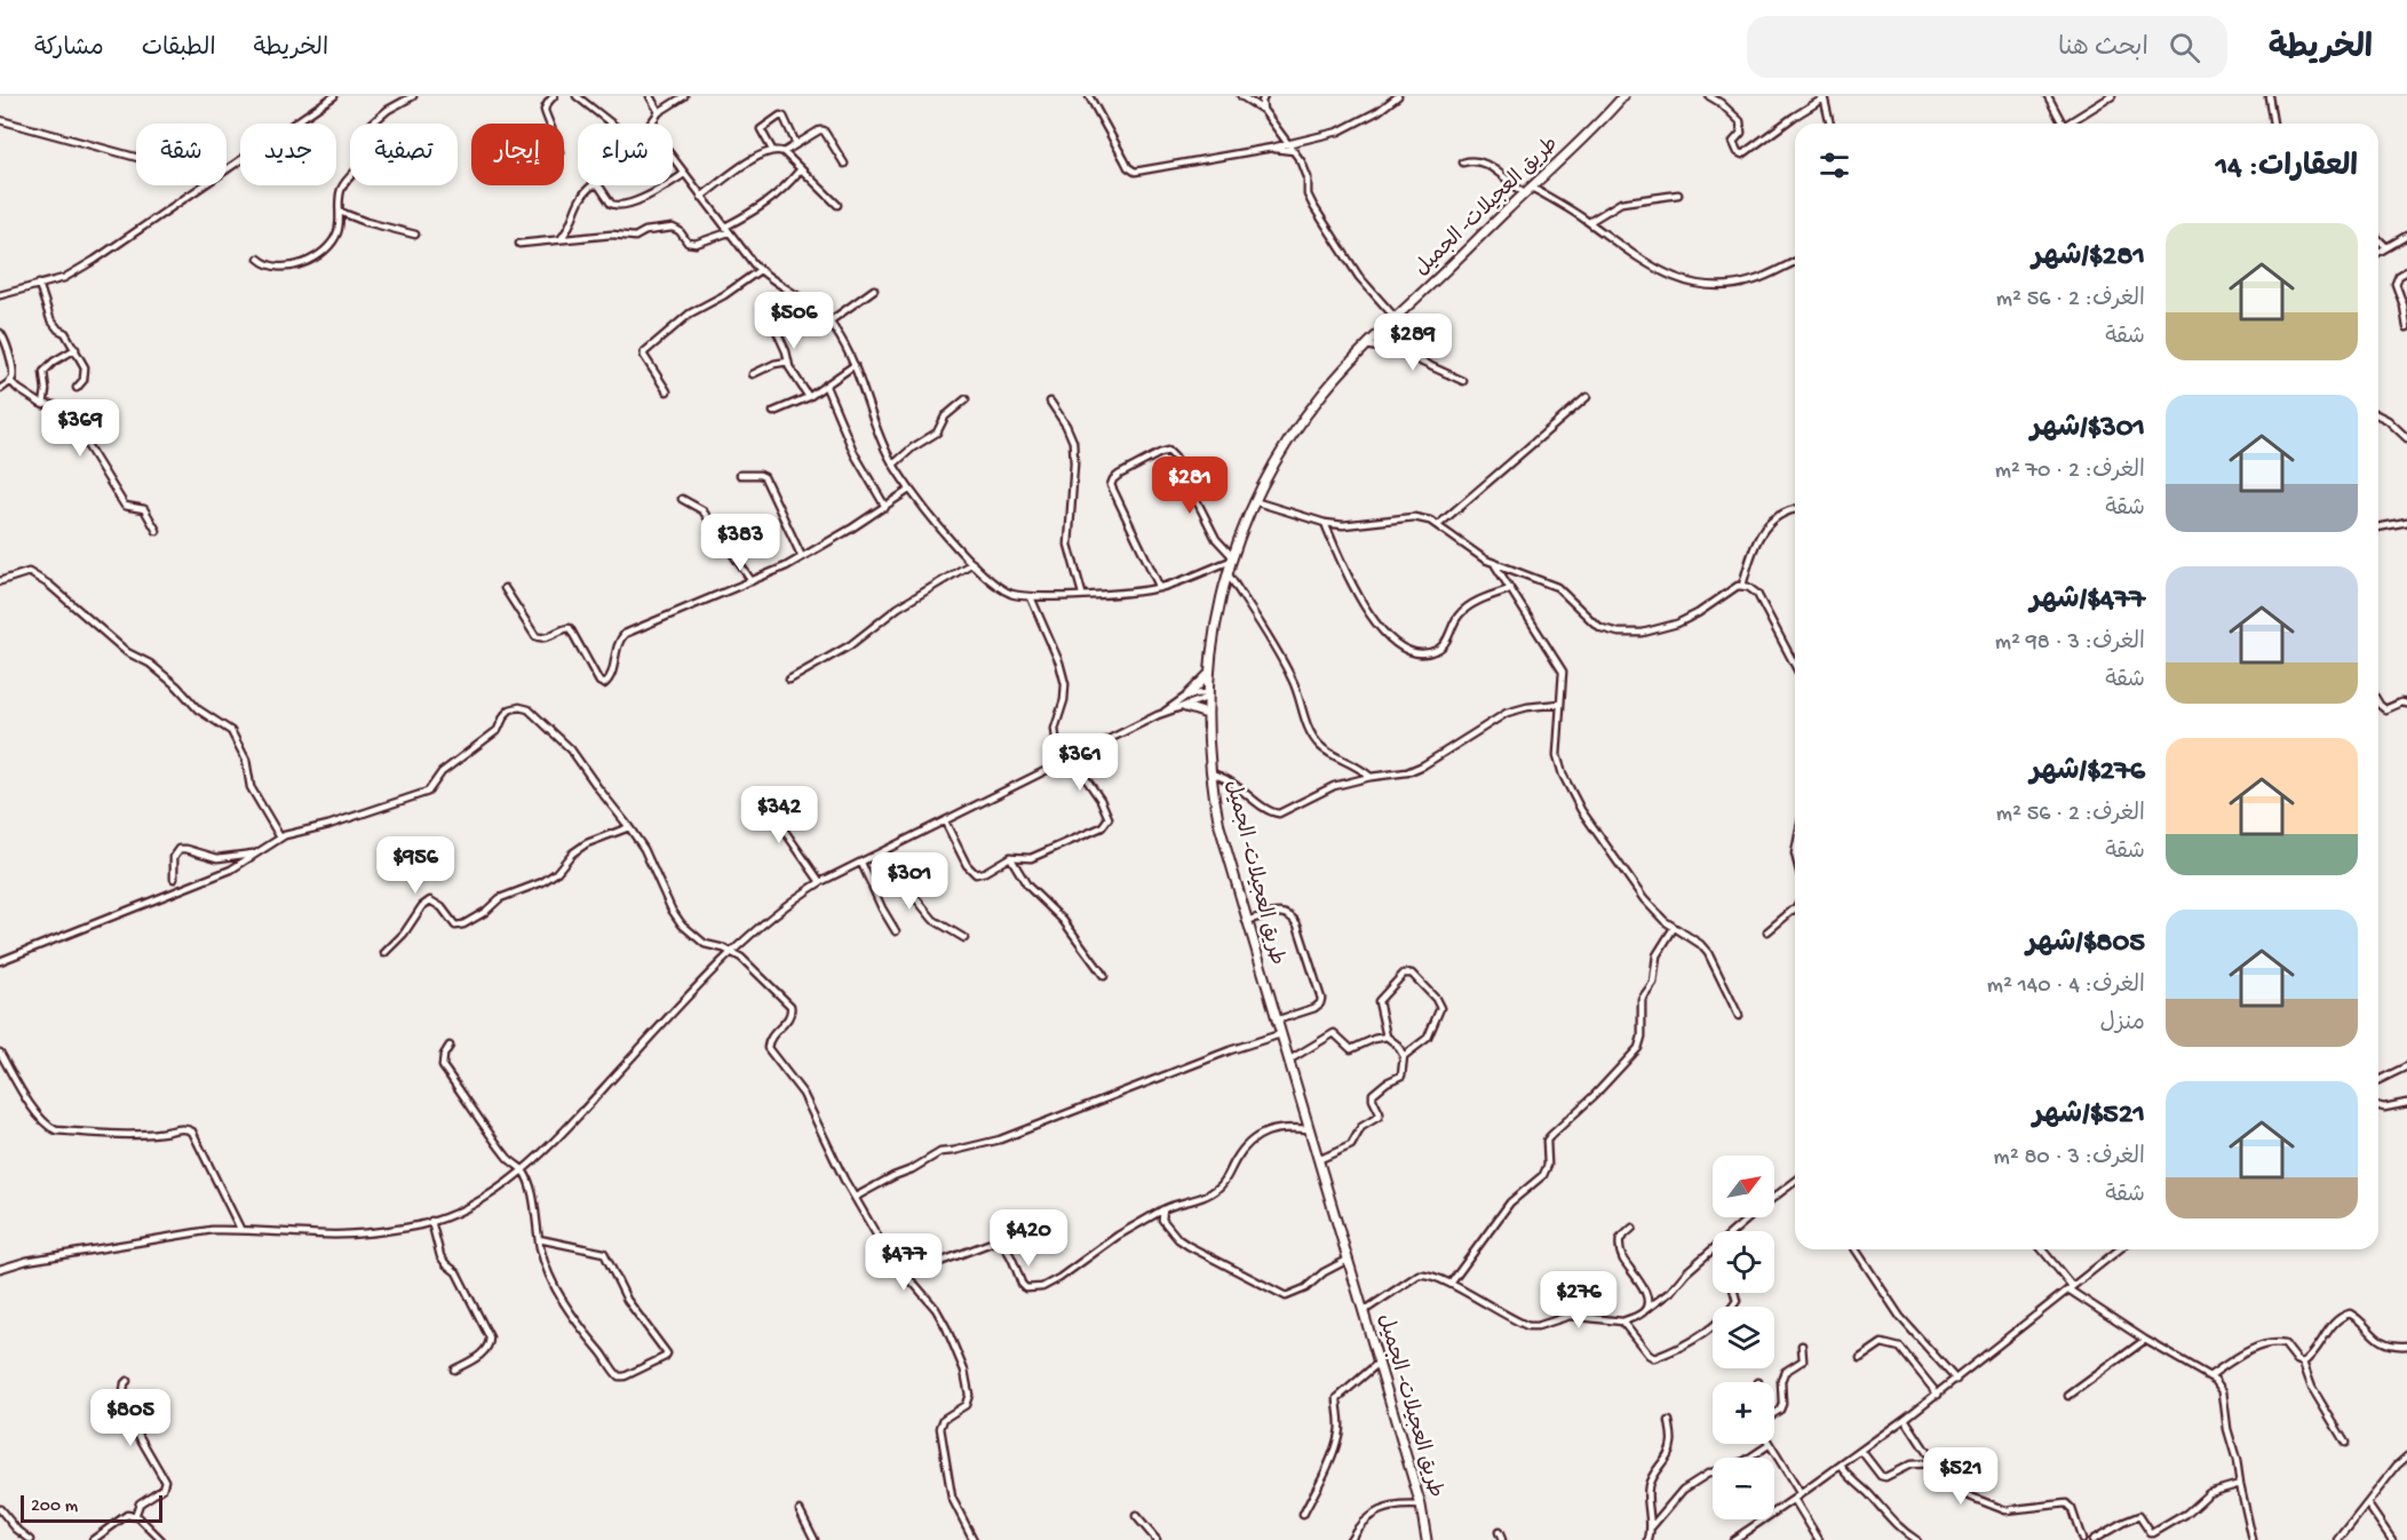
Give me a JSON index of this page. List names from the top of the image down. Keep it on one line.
{"streets":{"main road":["طريق العجيلات- الجميل"]},"scale_bar":"200 m","north":"top right","page":{"header":"الخريطة","search":"ابحث هنا","nav":["الخريطة","الطبقات","مشاركة"],"chip":["شراء","إيجار","تصفية","جديد","شقة"],"heading":"العقارات: 14","list":[{"name":"$281/شهر","note":"الغرف: 2 · 56 m² · شقة"},{"name":"$301/شهر","note":"الغرف: 2 · 70 m² · شقة"},{"name":"$477/شهر","note":"الغرف: 3 · 98 m² · شقة"},{"name":"$276/شهر","note":"الغرف: 2 · 56 m² · شقة"},{"name":"$805/شهر","note":"الغرف: 4 · 140 m² · منزل"},{"name":"$521/شهر","note":"الغرف: 3 · 80 m² · شقة"}],"price":["$506","$289","$369","$281","$383","$361","$342","$956","$301","$420","$477","$276","$805","$521"],"map_buttons":["+","−"],"scale":"200 m"}}
